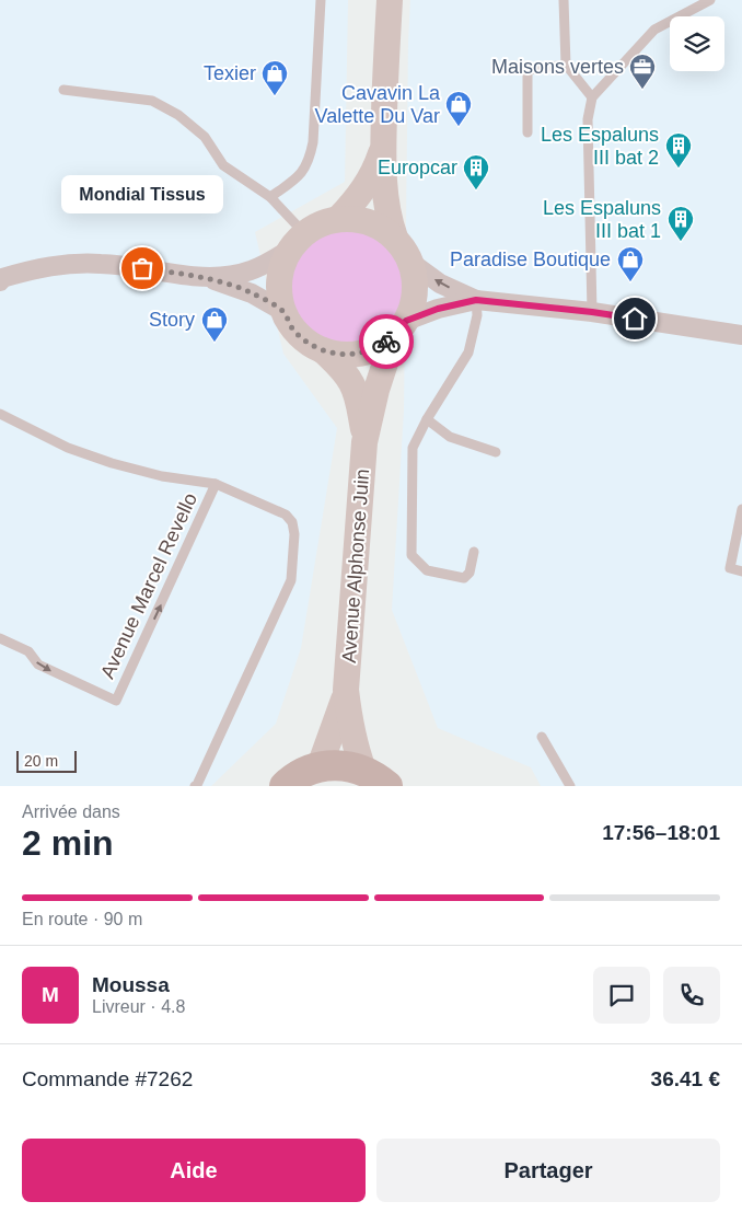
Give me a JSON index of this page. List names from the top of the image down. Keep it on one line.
{"streets":{"main road":["Avenue Alphonse Juin"],"lane":["Avenue Marcel Revello"]},"places":{"office":["Maisons vertes"],"shop":["Texier","Cavavin La Valette Du Var","Paradise Boutique","Story"],"building":["Les Espaluns III bat 2","Europcar","Les Espaluns III bat 1"],"other":["Mondial Tissus"]},"scale_bar":"20 m","page":{"bubble":"Mondial Tissus","scale":"20 m","heading":["2 min","Arrivée dans","17:56–18:01"],"panel":["Moussa","Livreur · 4.8","Commande #7262","36.41 €"],"bar":"En route · 90 m","round":"M","buttons":["Aide","Partager"]}}
